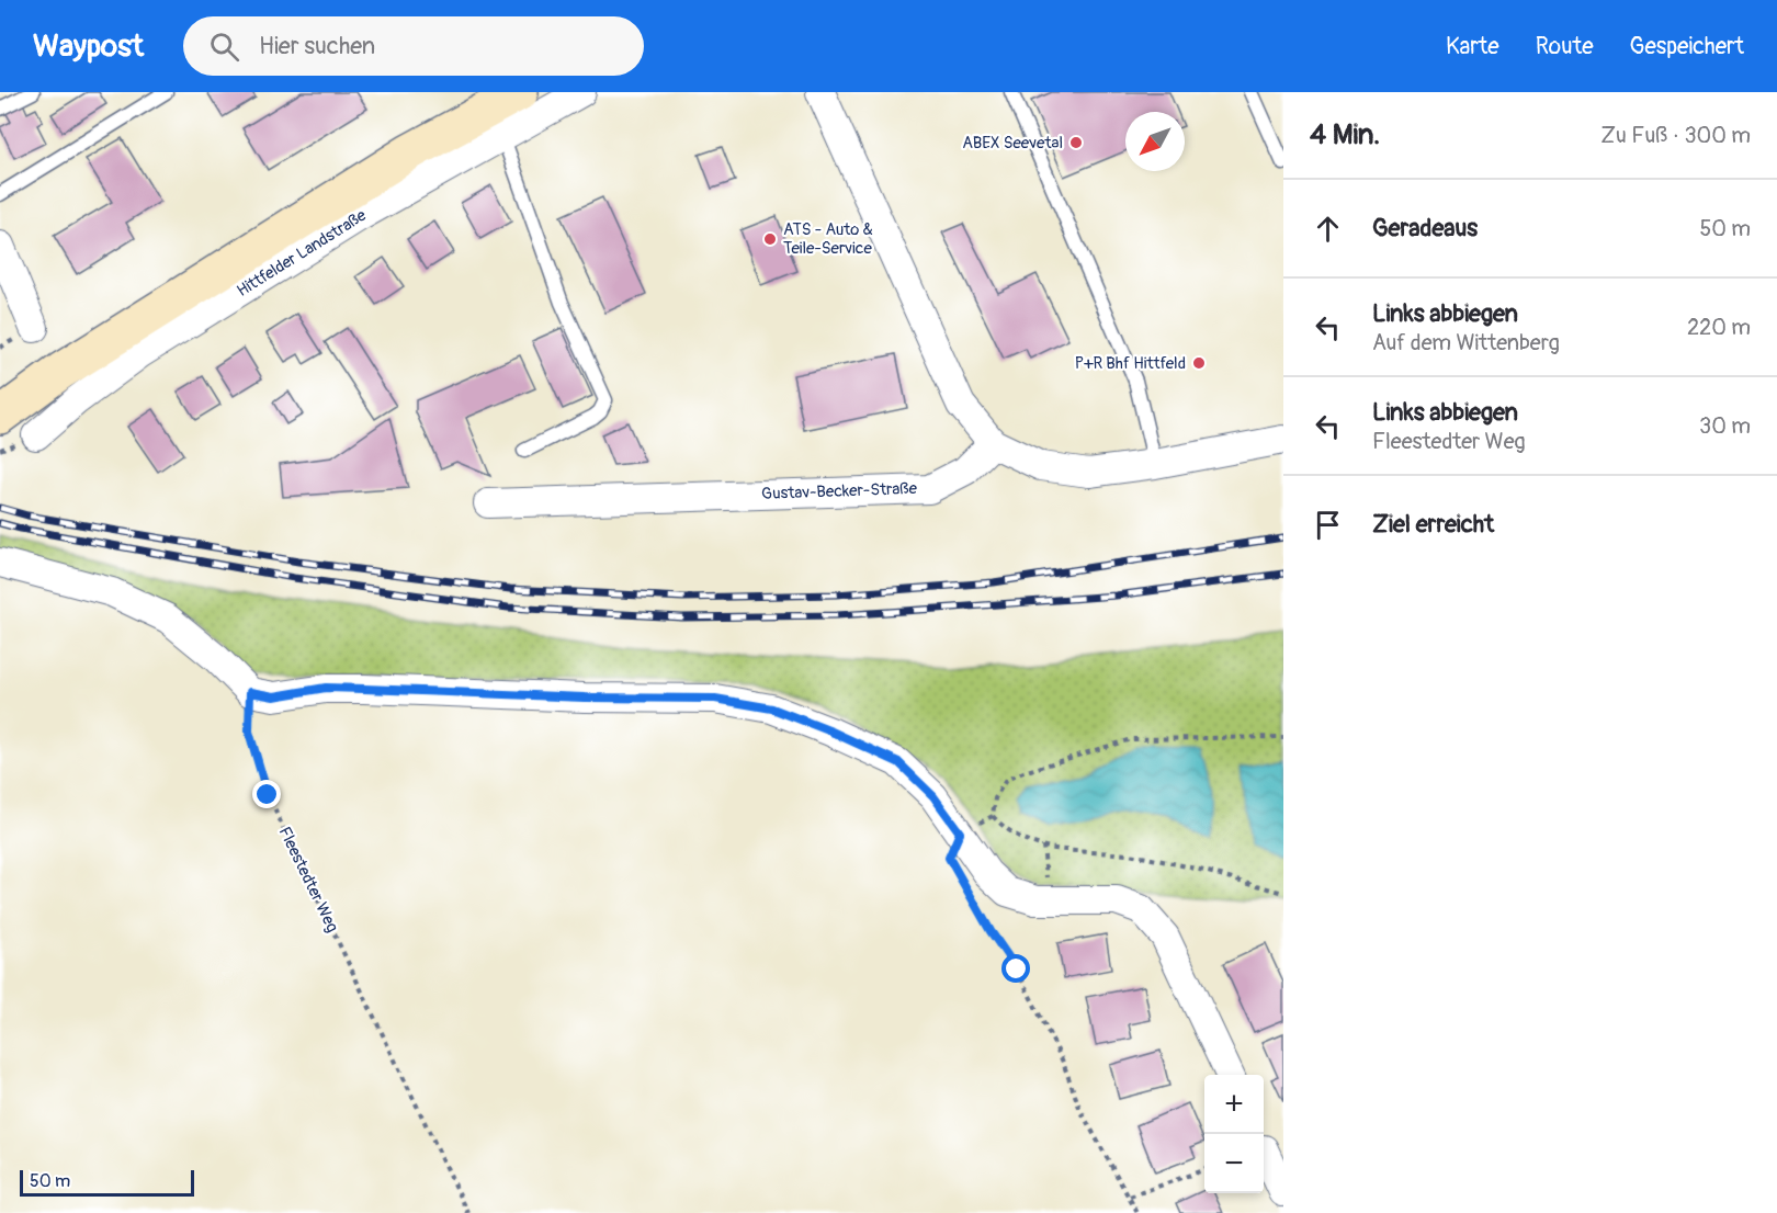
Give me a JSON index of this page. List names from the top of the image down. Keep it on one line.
{"streets":{"main road":["Hittfelder Landstraße"],"street":["Gustav-Becker-Straße"],"path":["Fleestedter Weg"]},"places":["ABEX Seevetal","ATS - Auto & Teile-Service","P+R Bhf Hittfeld"],"scale_bar":"50 m","north":"bottom left","page":{"header":"Waypost","search":"Hier suchen","nav":["Karte","Route","Gespeichert"],"heading":["4 Min.","Zu Fuß · 300 m"],"list":[["Geradeaus","50 m"],["Links abbiegen","Auf dem Wittenberg","220 m"],["Links abbiegen","Fleestedter Weg","30 m"],"Ziel erreicht"],"map_buttons":["+","−"],"scale":"50 m"}}
